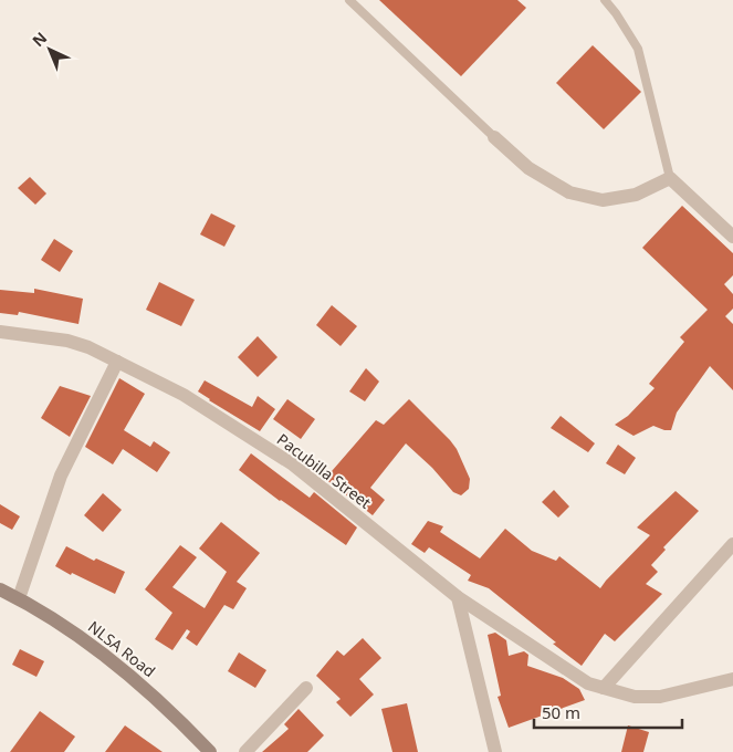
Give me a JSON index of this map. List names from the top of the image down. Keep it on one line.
{"streets":{"main road":["NLSA Road"],"street":["Pacubilla Street"]},"scale_bar":"50 m","north":"top left"}
